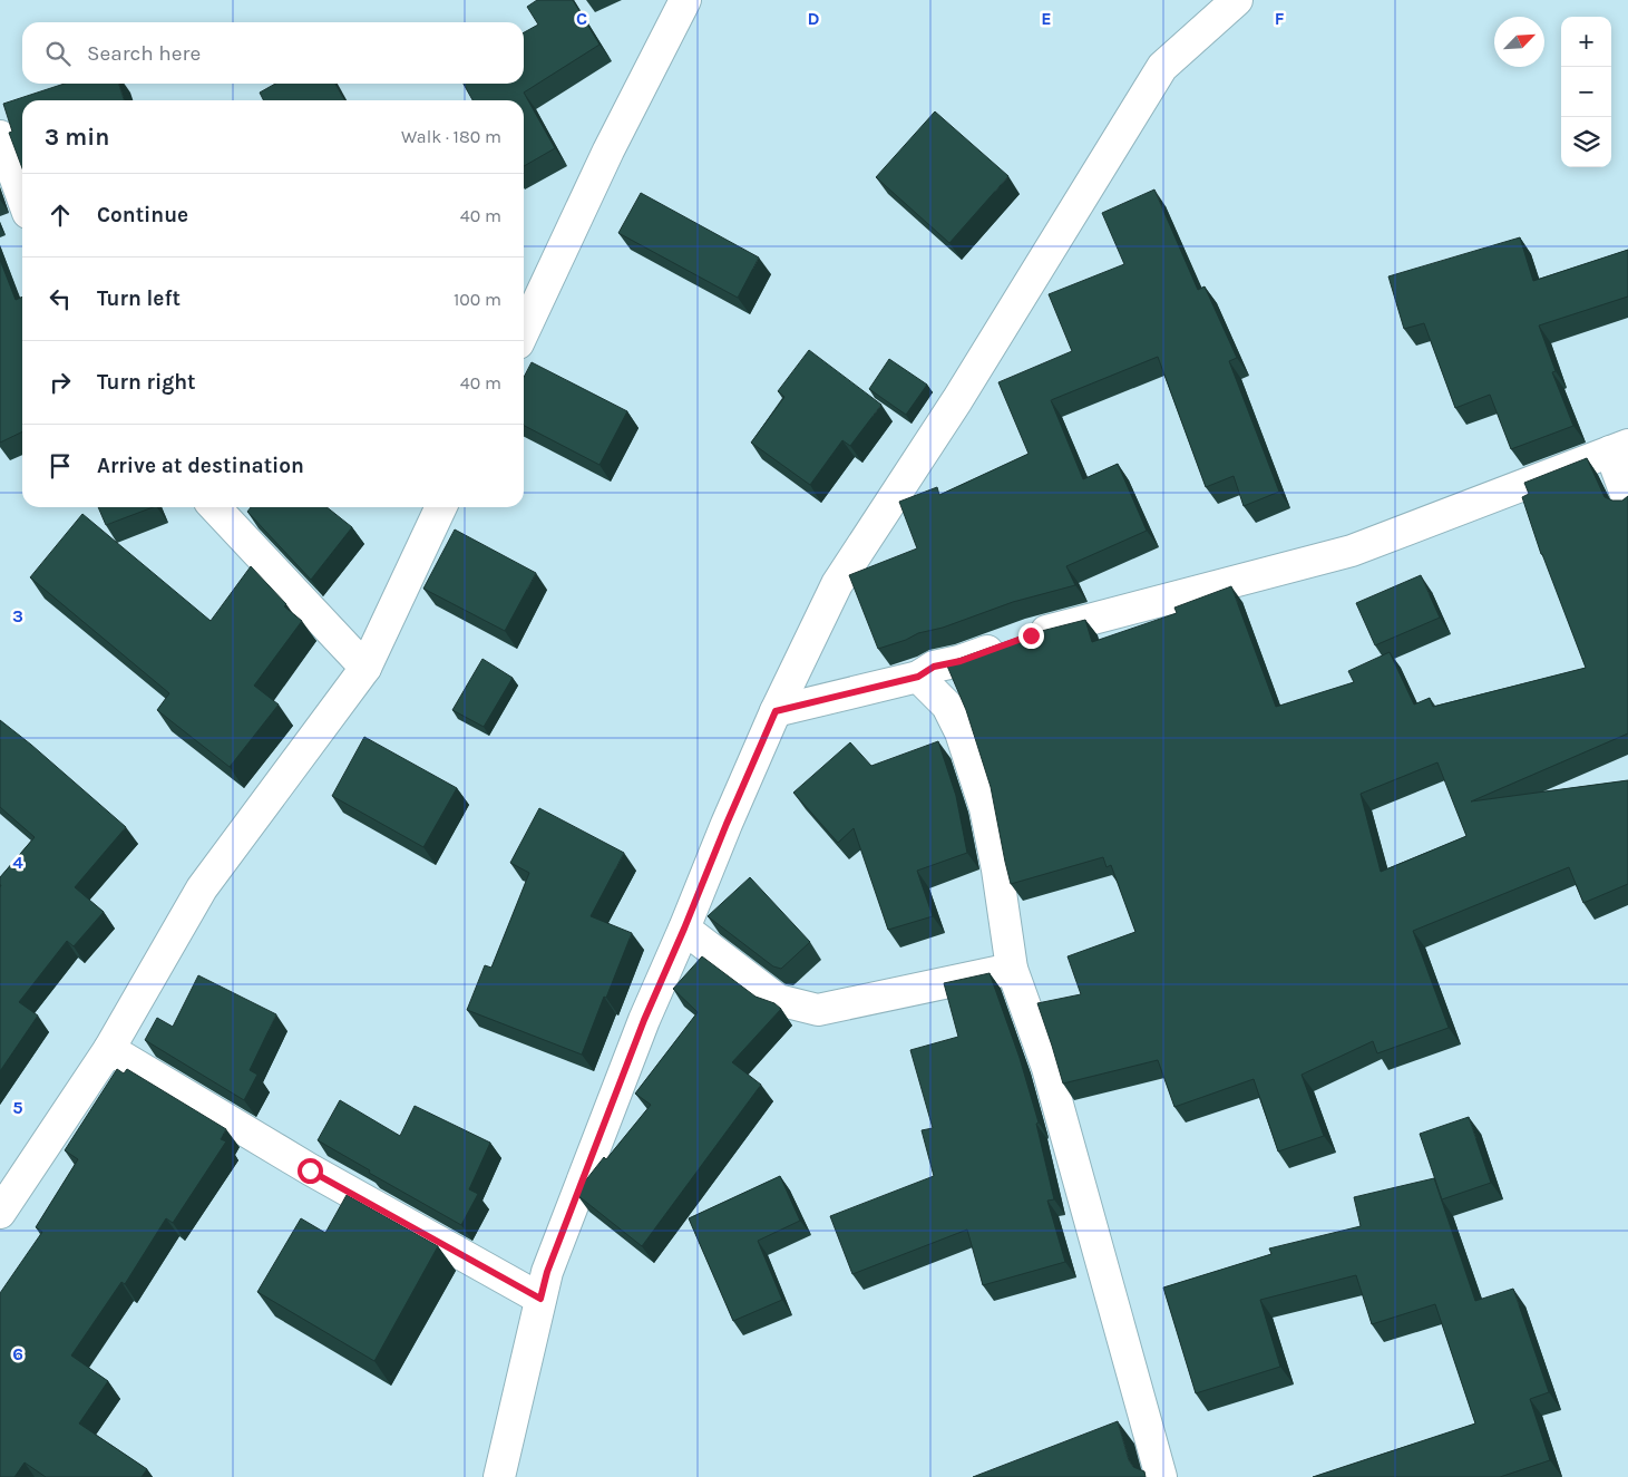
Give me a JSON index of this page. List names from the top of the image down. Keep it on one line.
{"north":"top right","page":{"map_buttons":["+","−"],"search":"Search here","heading":["3 min","Walk · 180 m"],"list":[["Continue","40 m"],["Turn left","100 m"],["Turn right","40 m"],"Arrive at destination"]},"grid":{"columns":["C","D","E","F"],"rows":["3","4","5","6"]}}
